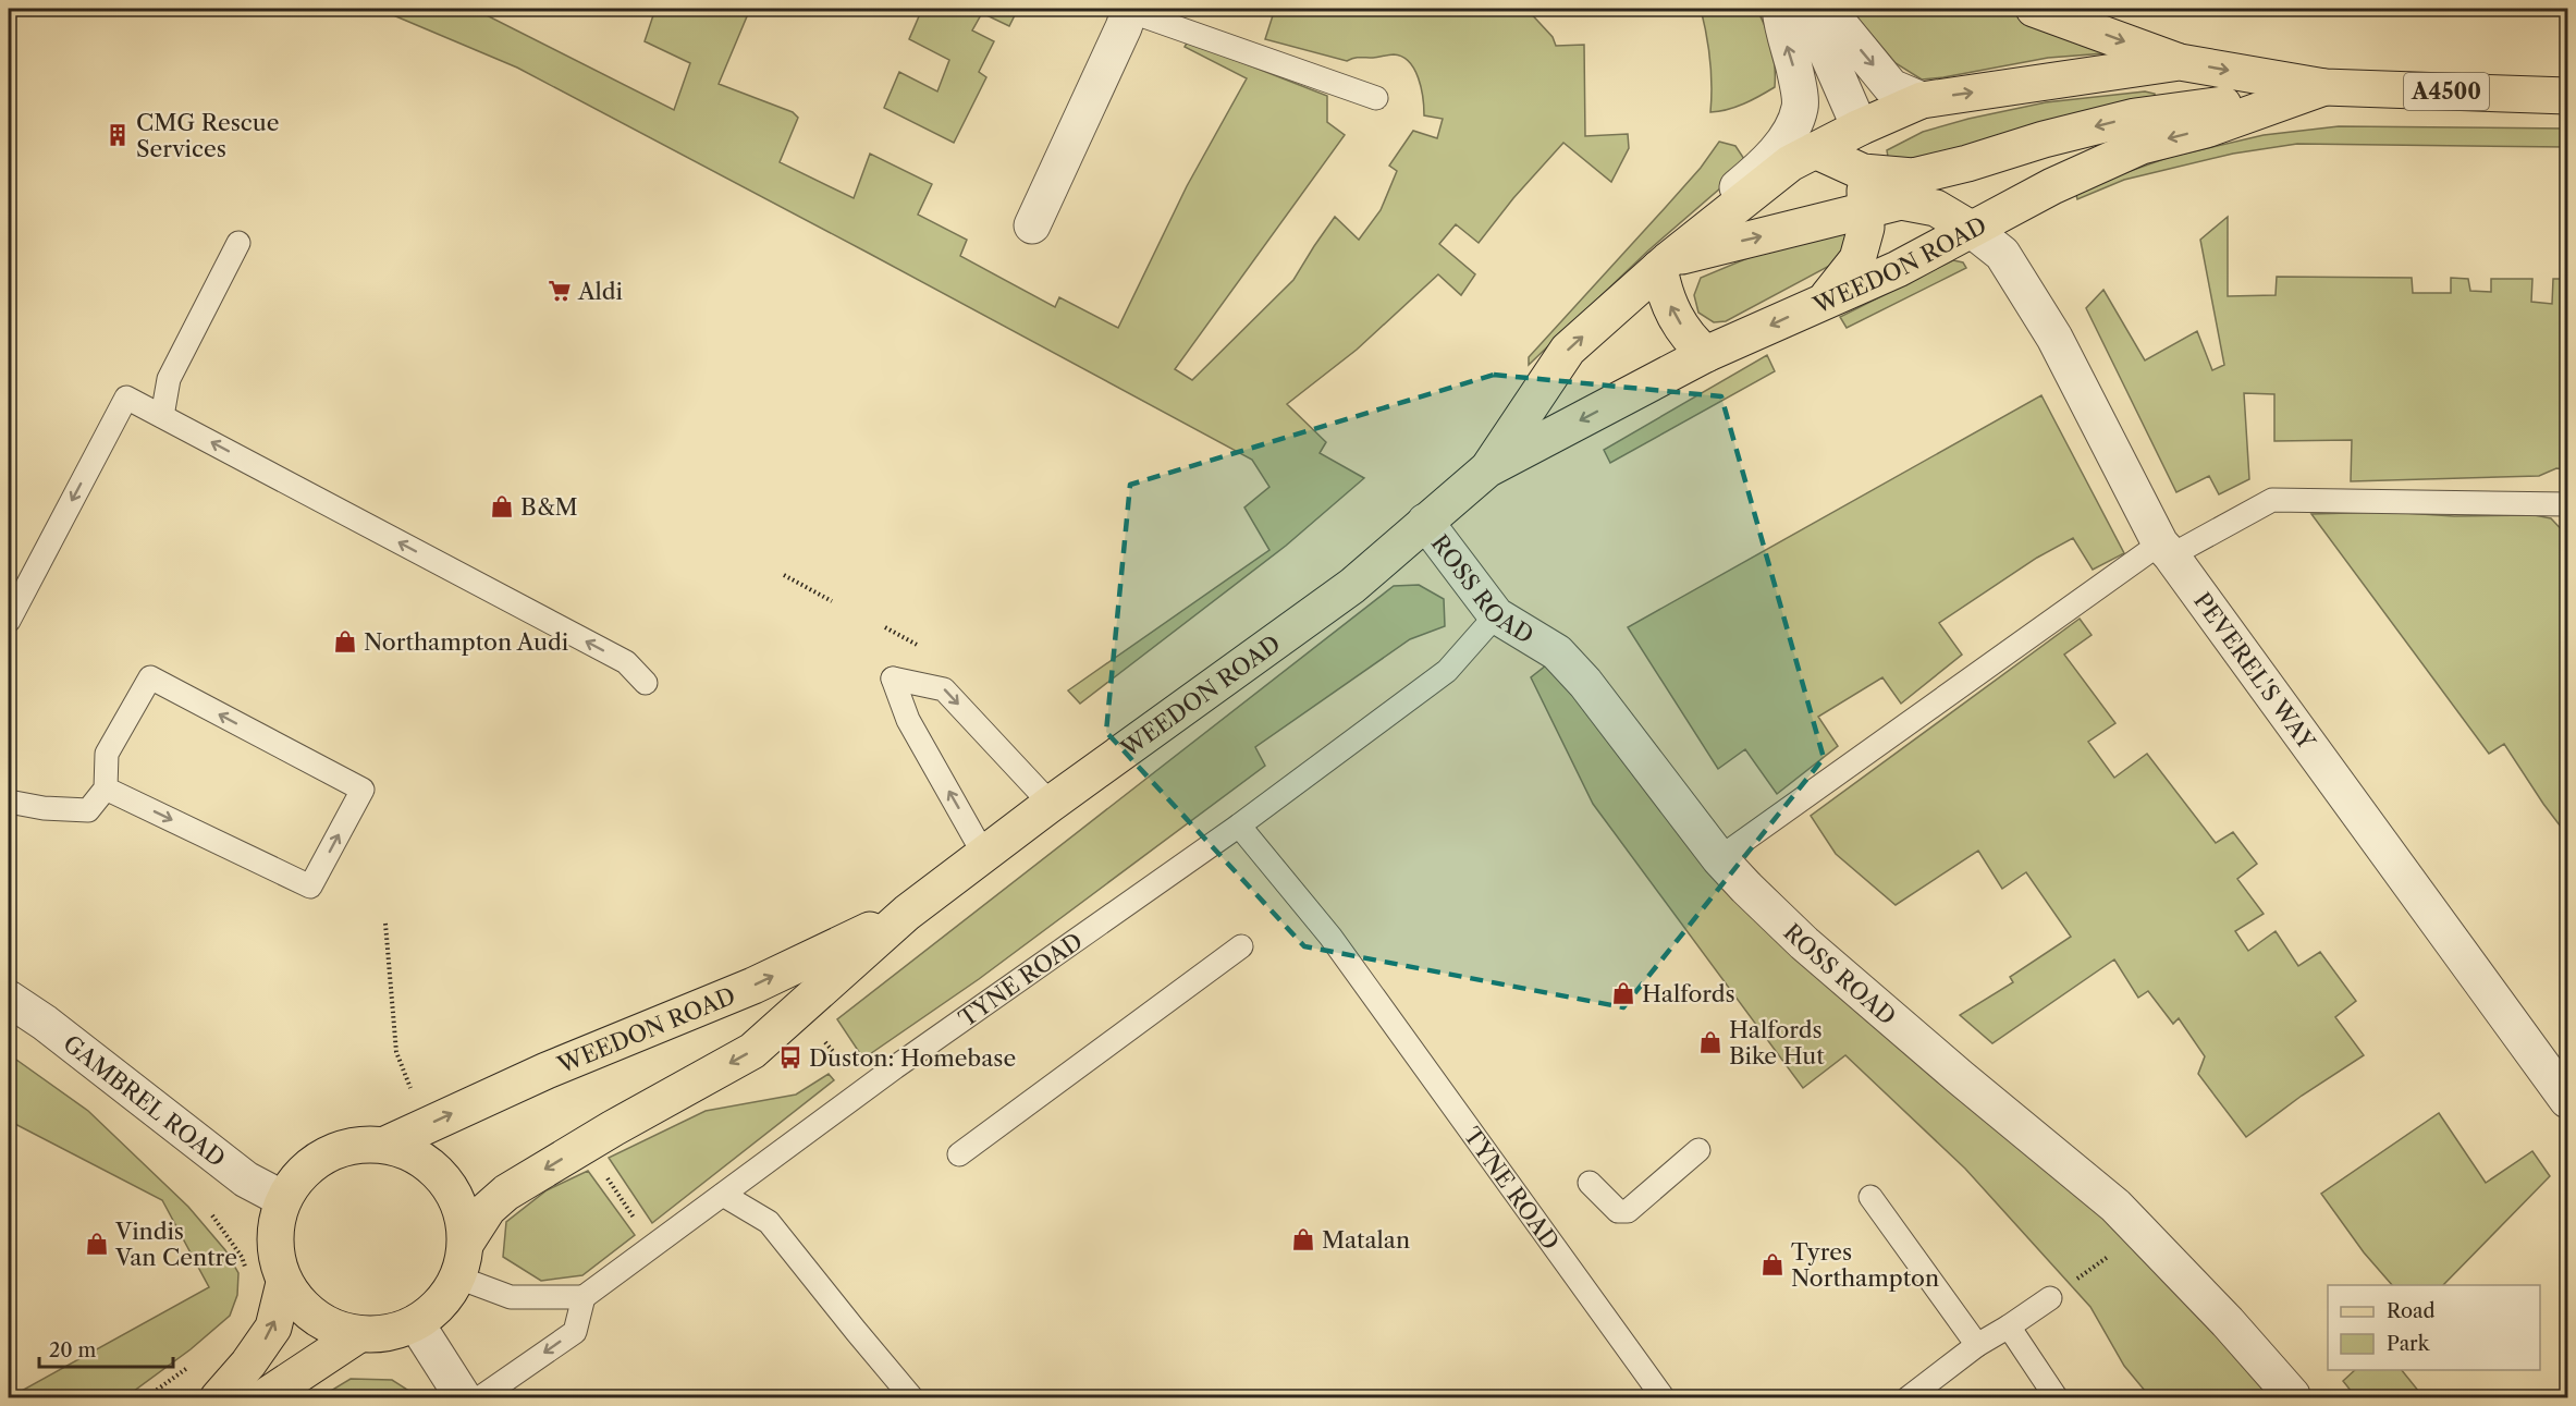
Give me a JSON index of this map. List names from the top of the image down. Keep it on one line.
{"streets":{"main road":["A4500","WEEDON ROAD"],"street":["ROSS ROAD","PEVEREL'S WAY","GAMBREL ROAD"],"lane":["TYNE ROAD"]},"crossings":[["WEEDON ROAD","ROSS ROAD"],["WEEDON ROAD","PEVEREL'S WAY"],["WEEDON ROAD","GAMBREL ROAD"],["ROSS ROAD","TYNE ROAD"]],"places":{"building":["CMG Rescue Services"],"supermarket":["Aldi"],"shop":["B&M","Northampton Audi","Halfords","Halfords Bike Hut","Matalan","Vindis Van Centre","Tyres Northampton"],"bus stop":["Duston: Homebase"]},"legend":["Road","Park"],"scale_bar":"20 m"}
